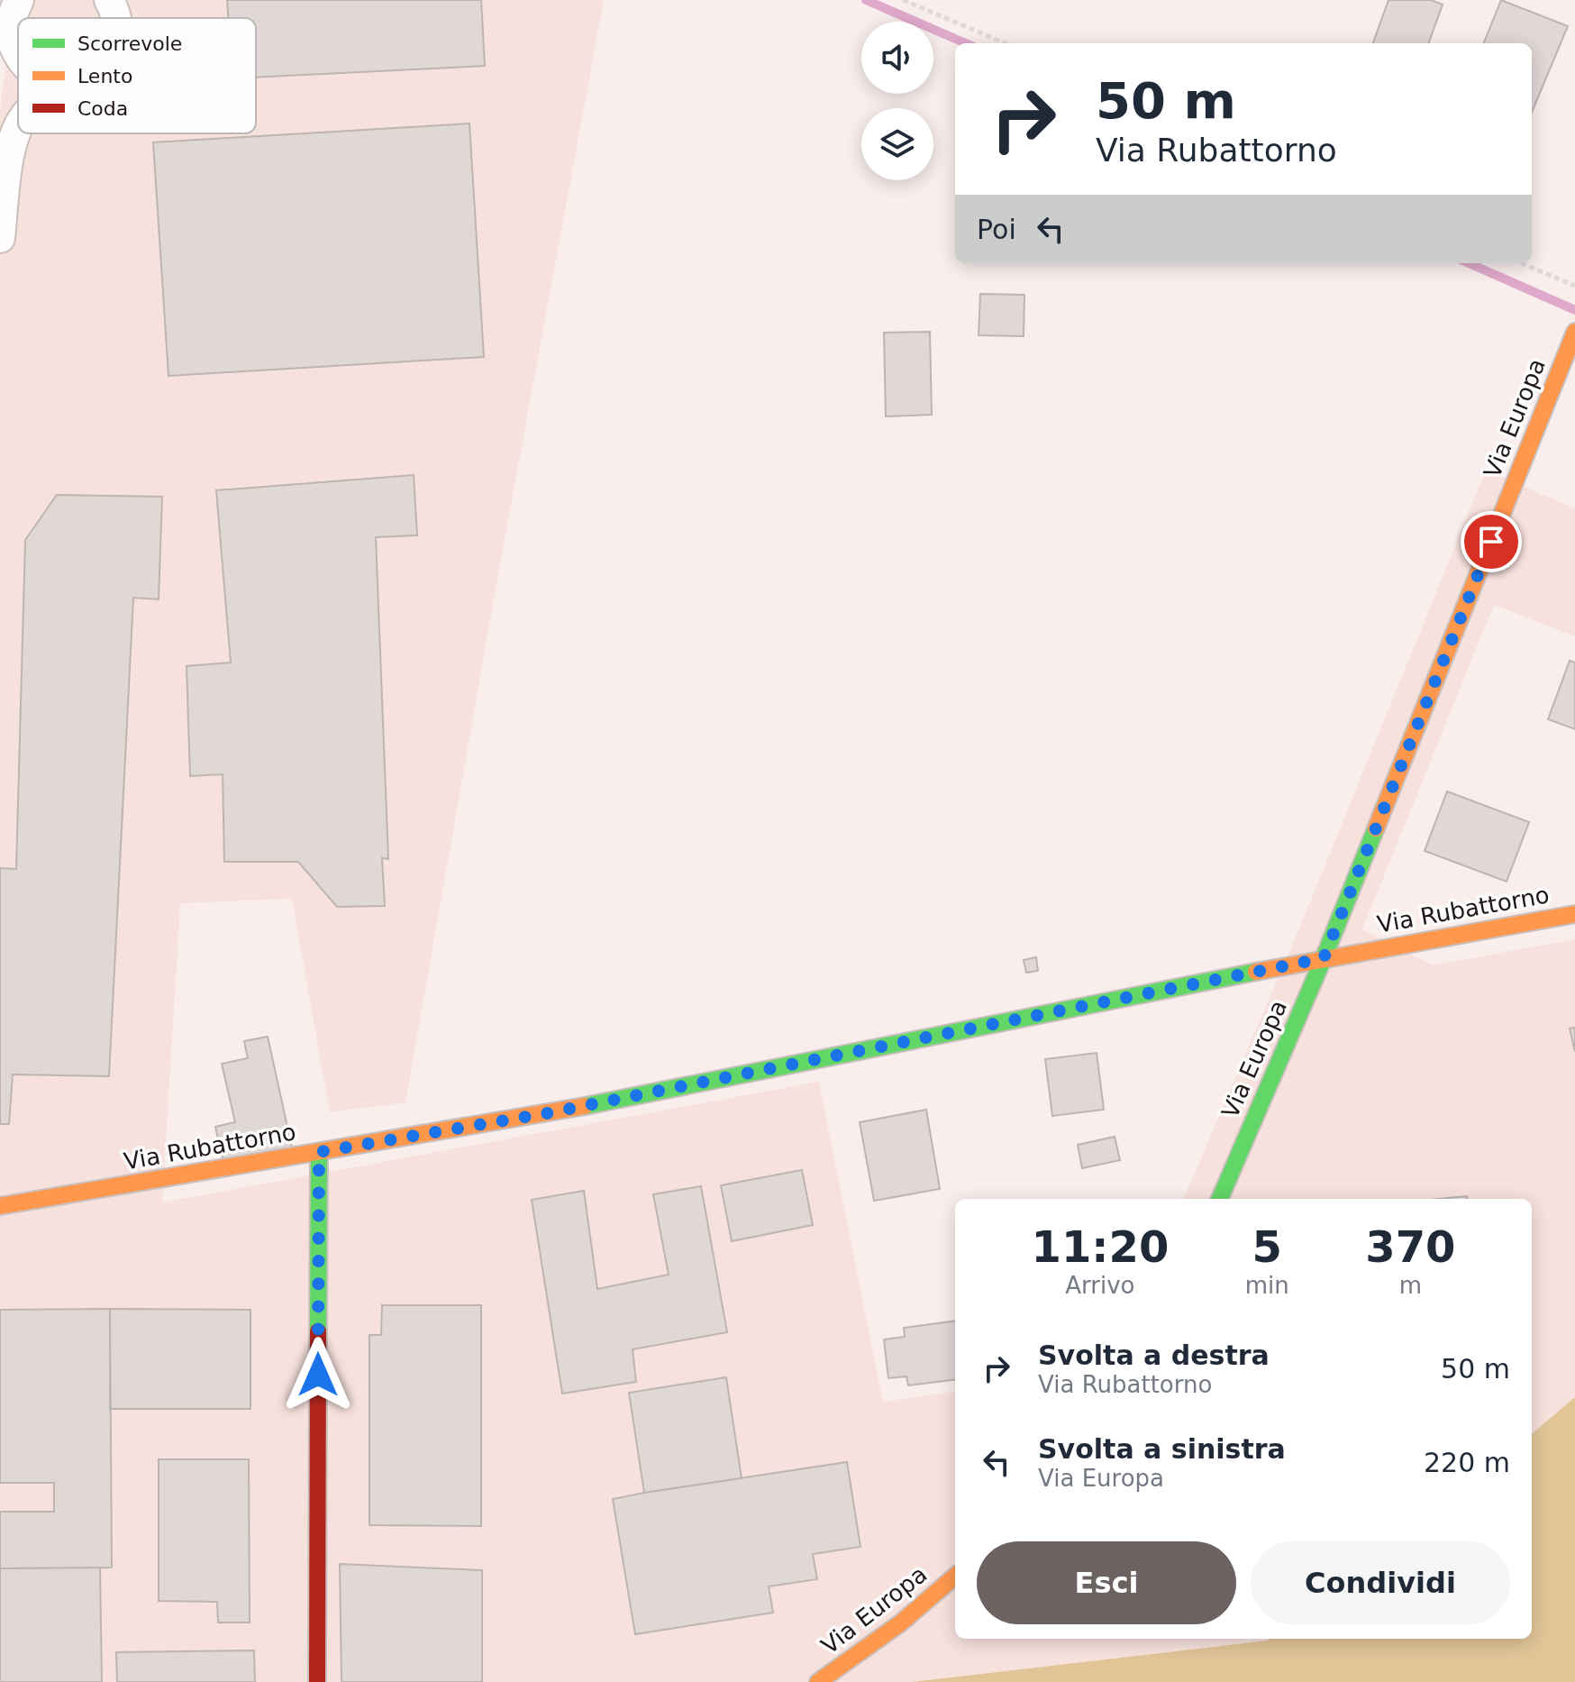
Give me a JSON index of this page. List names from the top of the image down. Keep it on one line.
{"streets":{"street":["Via Europa","Via Rubattorno"]},"crossings":[["Via Europa","Via Rubattorno"]],"legend":["Scorrevole","Lento","Coda"],"page":{"turn":["50 m","Via Rubattorno"],"then":"Poi","eta":["11:20","Arrivo","5","min","370","m"],"list":[{"name":"Svolta a destra","note":"Via Rubattorno","value":"50 m"},{"name":"Svolta a sinistra","note":"Via Europa","value":"220 m"}],"buttons":["Esci","Condividi"]}}
